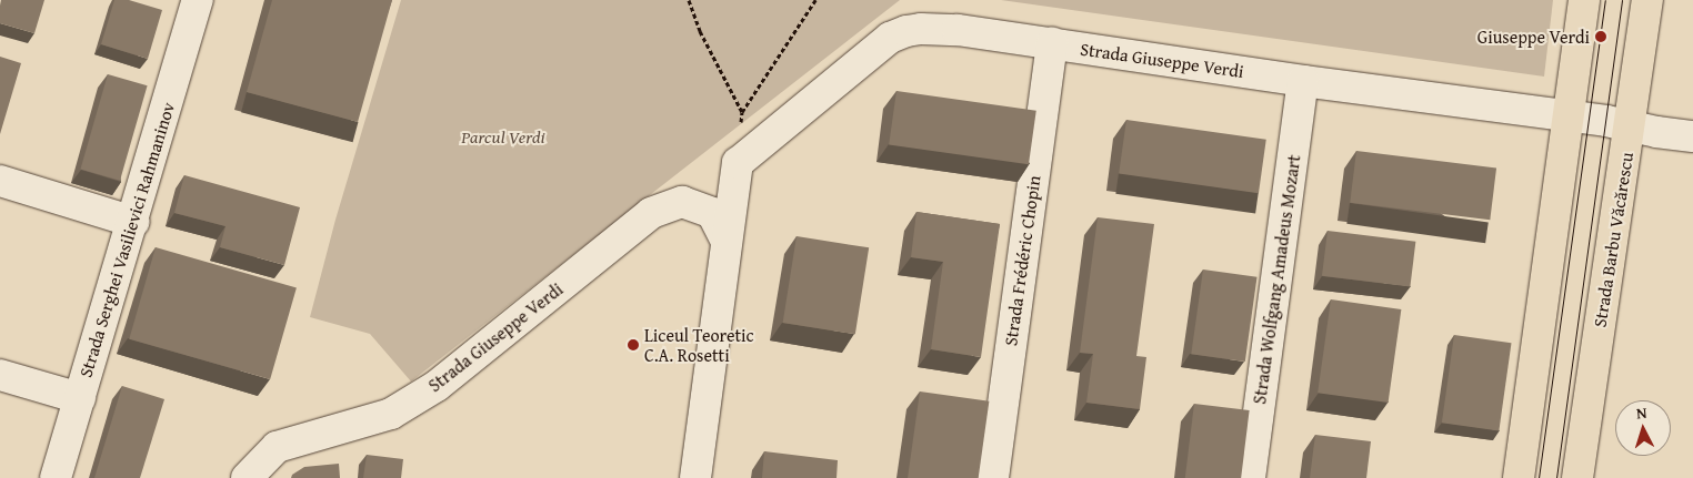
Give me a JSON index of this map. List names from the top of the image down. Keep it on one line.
{"streets":{"main road":["Strada Barbu Văcărescu"],"street":["Strada Giuseppe Verdi","Strada Serghei Vasilievici Rahmaninov","Strada Frédéric Chopin","Strada Wolfgang Amadeus Mozart"]},"crossings":[["Strada Giuseppe Verdi","Strada Barbu Văcărescu"],["Strada Giuseppe Verdi","Strada Frédéric Chopin"],["Strada Giuseppe Verdi","Strada Wolfgang Amadeus Mozart"]],"parks":["Parcul Verdi"],"places":["Giuseppe Verdi","Liceul Teoretic C.A. Rosetti"],"north":"top"}
